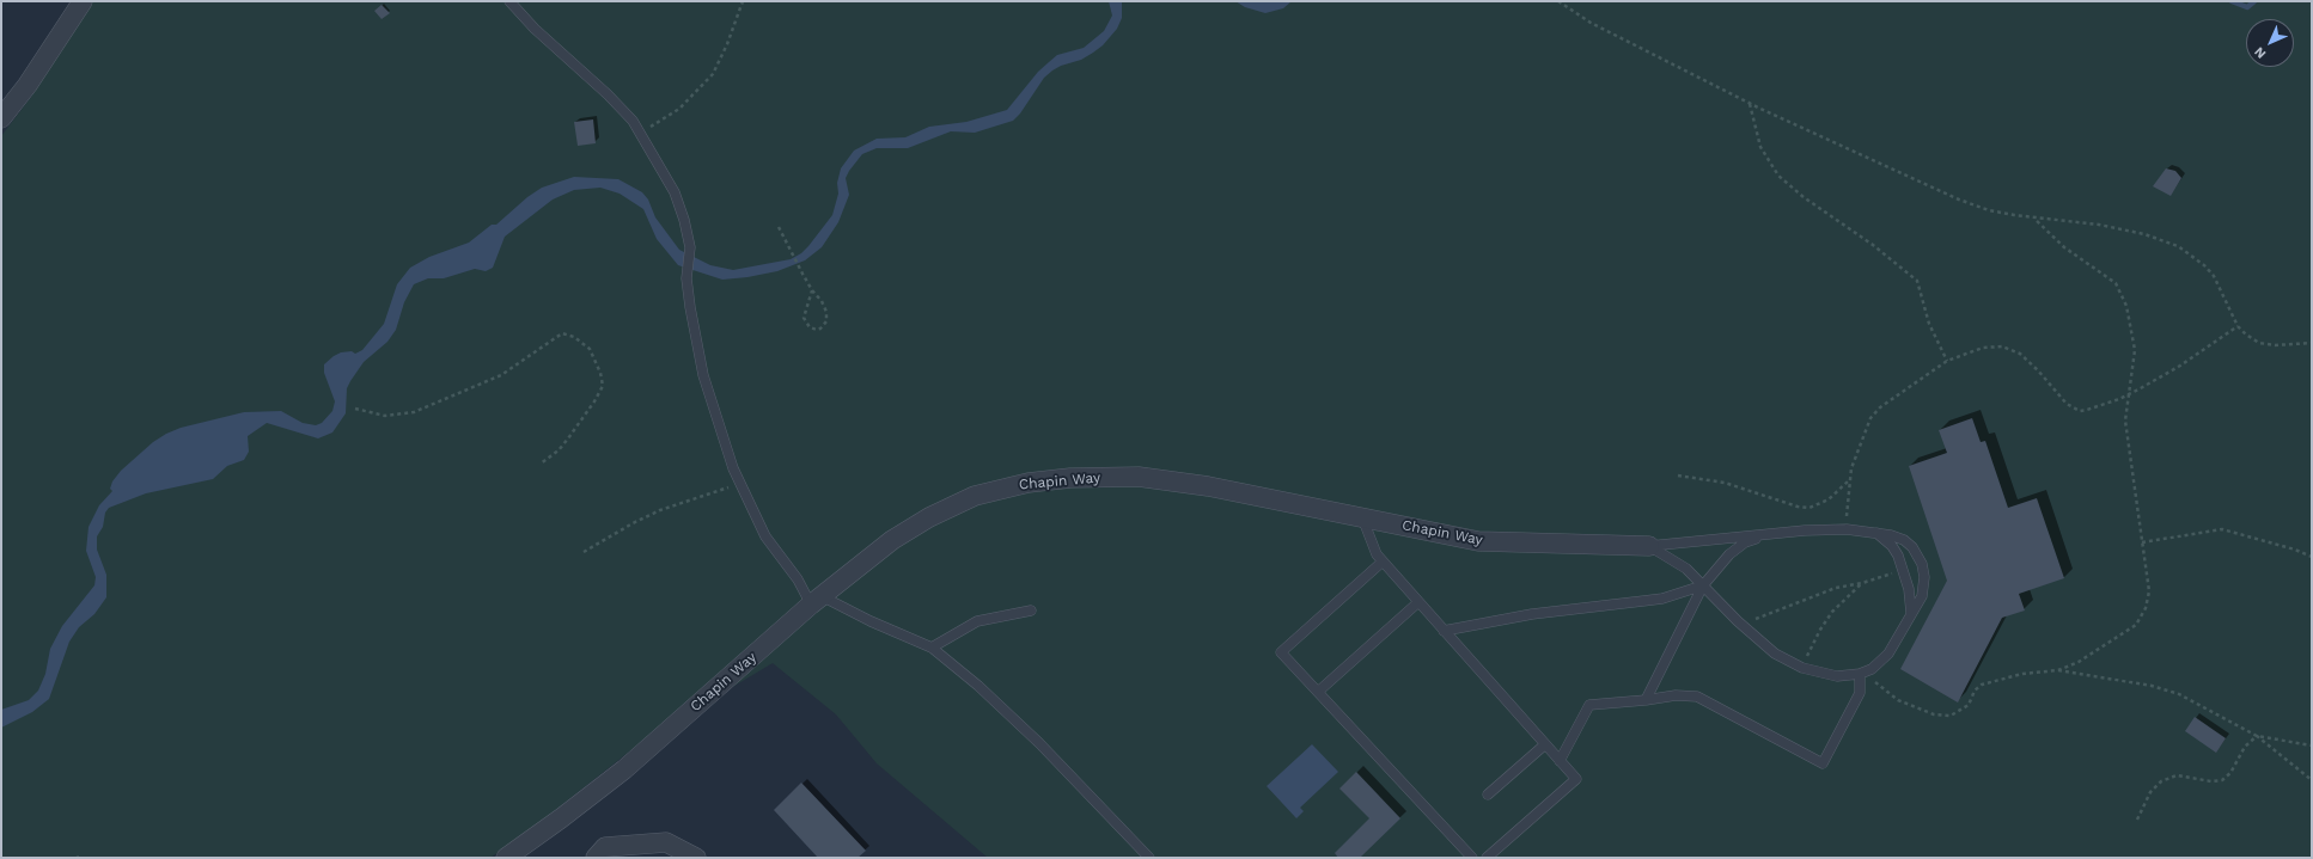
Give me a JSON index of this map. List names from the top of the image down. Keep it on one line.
{"streets":{"street":["Chapin Way"]},"north":"bottom left"}
